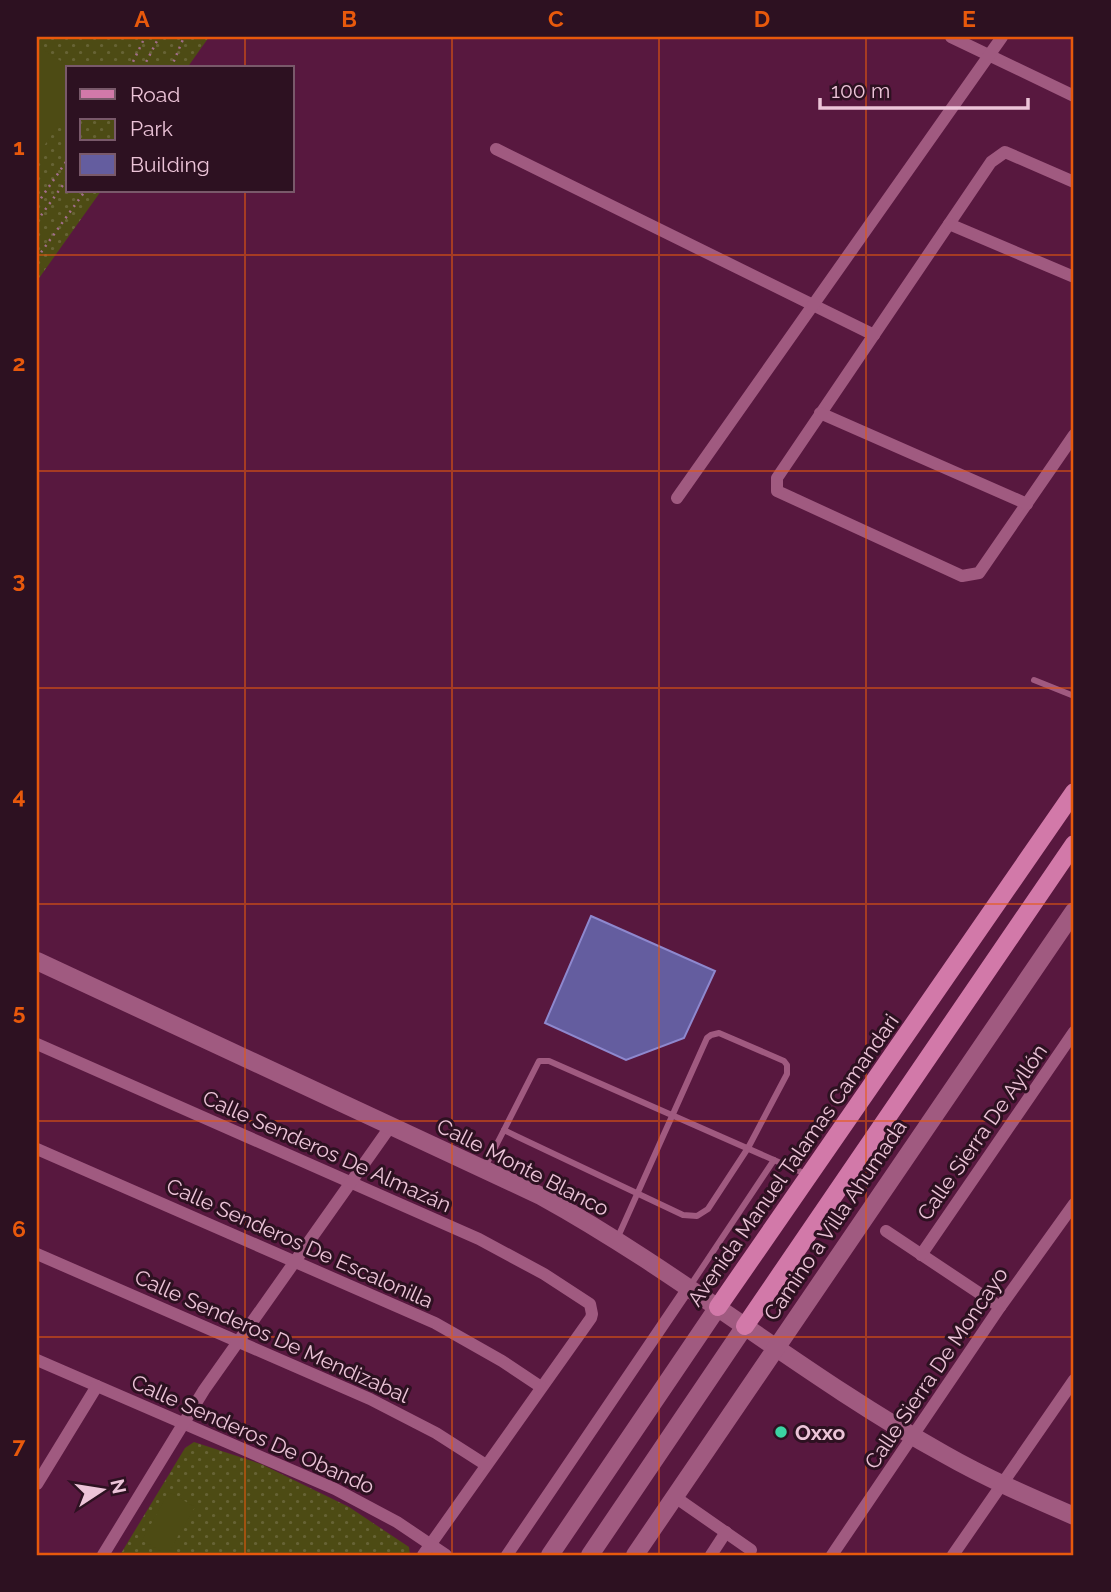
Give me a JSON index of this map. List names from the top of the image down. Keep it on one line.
{"streets":{"main road":["Avenida Manuel Talamas Camandari"],"street":["Calle Sierra De Ayllón","Calle Senderos De Almazán","Calle Monte Blanco","Camino a Villa Ahumada","Calle Senderos De Escalonilla","Calle Senderos De Mendizabal","Calle Sierra De Moncayo","Calle Senderos De Obando"]},"crossings":[["Calle Senderos De Almazán","Calle Senderos De Escalonilla"],["Avenida Manuel Talamas Camandari","Calle Monte Blanco"],["Calle Monte Blanco","Camino a Villa Ahumada"],["Calle Monte Blanco","Calle Sierra De Moncayo"]],"places":["Oxxo"],"legend":["Road","Park","Building"],"scale_bar":"100 m","north":"right","grid":{"columns":["A","B","C","D","E"],"rows":["1","2","3","4","5","6","7"]}}
